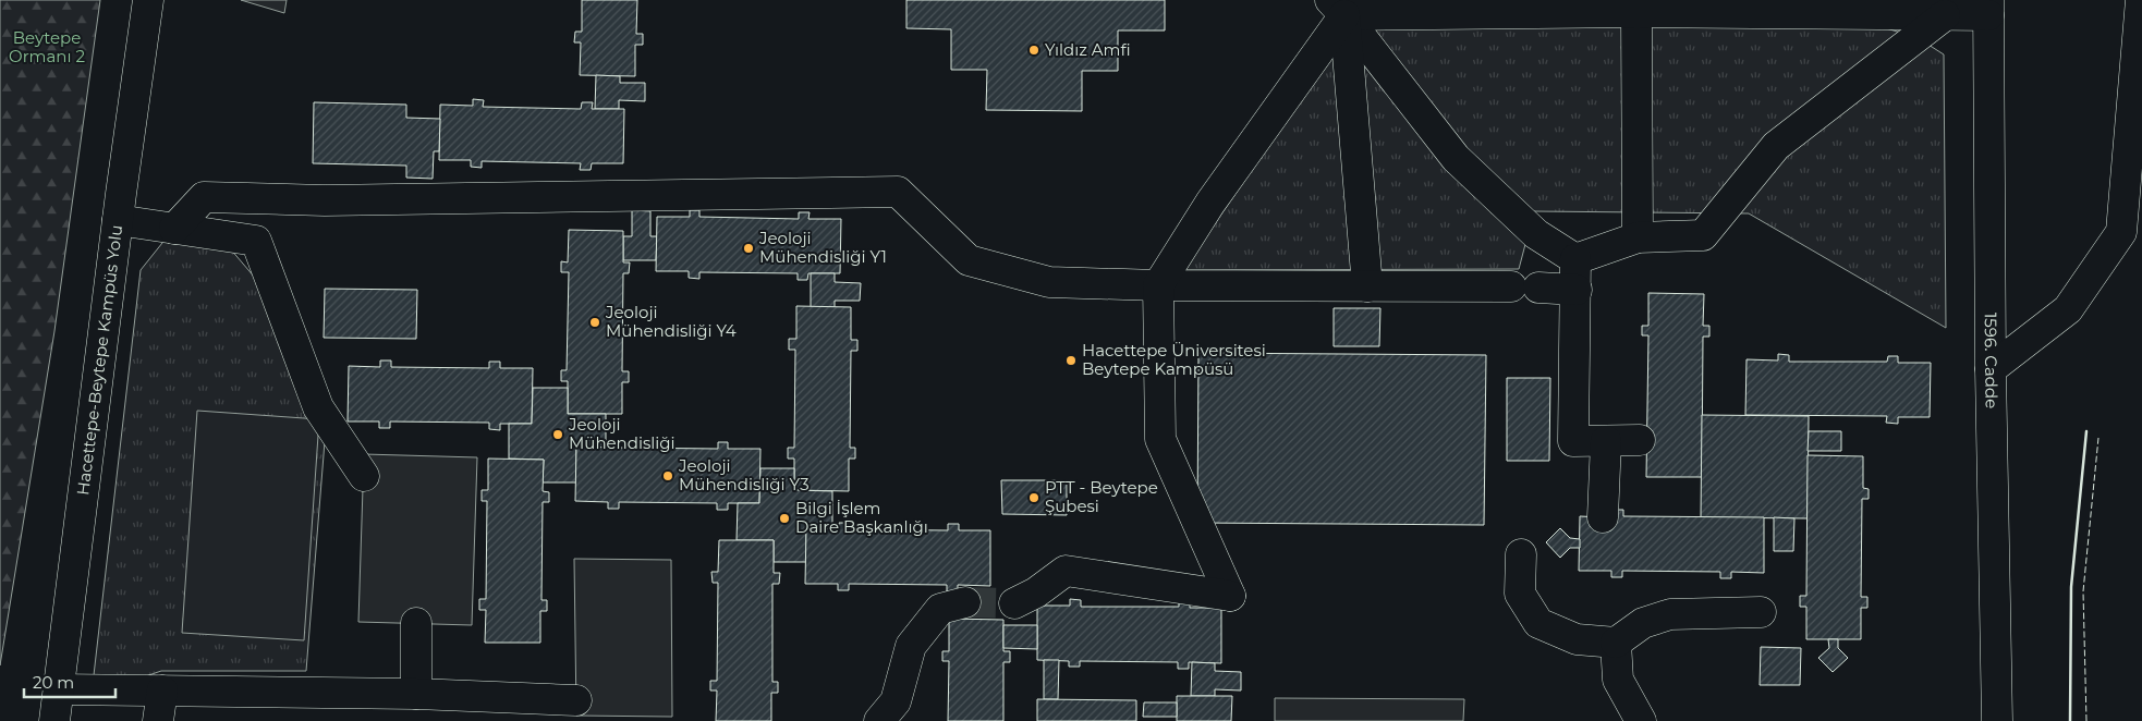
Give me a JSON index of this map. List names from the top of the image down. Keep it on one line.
{"streets":{"street":["Hacettepe-Beytepe Kampüs Yolu","1596. Cadde"]},"parks":["Beytepe Ormanı 2"],"places":["Yıldız Amfi","Jeoloji Mühendisliği Y1","Jeoloji Mühendisliği Y4","Hacettepe Üniversitesi Beytepe Kampüsü","Jeoloji Mühendisliği","Jeoloji Mühendisliği Y3","PTT - Beytepe Şubesi","Bilgi İşlem Daire Başkanlığı"],"scale_bar":"20 m"}
